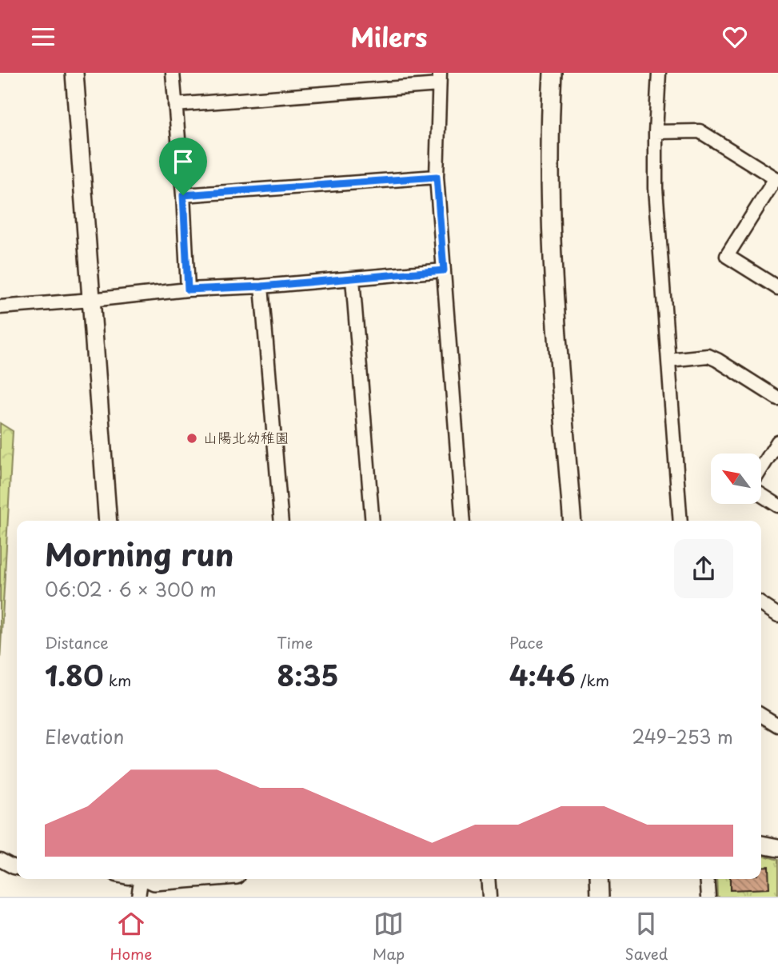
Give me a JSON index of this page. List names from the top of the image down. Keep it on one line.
{"places":["山陽北幼稚園"],"north":"top left","page":{"header":"Milers","heading":["Morning run","06:02 · 6 × 300 m"],"stats":[["Distance","1.80 km"],["Time","8:35"],["Pace","4:46 /km"]],"chart":["Elevation","249–253 m"],"tabs":["Home","Map","Saved"]}}
